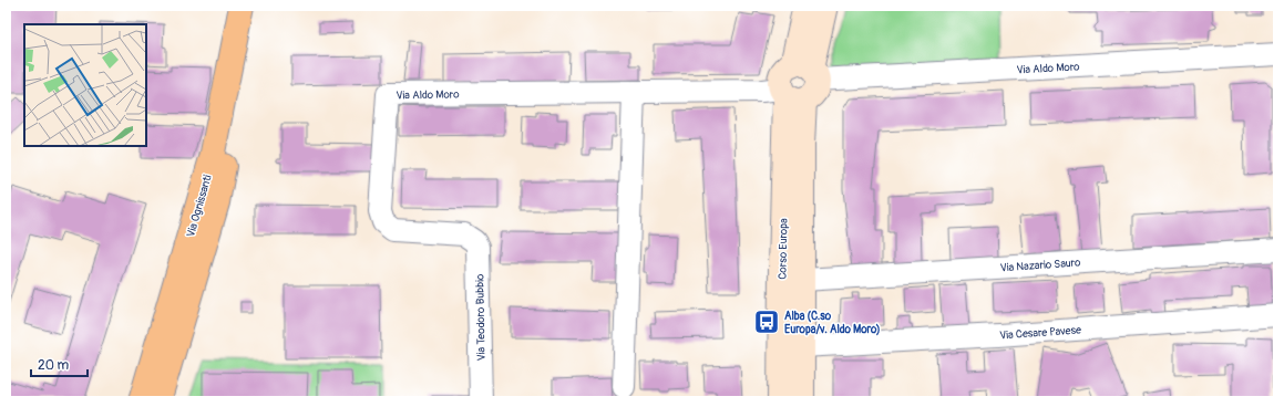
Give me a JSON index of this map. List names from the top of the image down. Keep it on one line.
{"streets":{"main road":["Via Ognissanti","Corso Europa"],"street":["Via Aldo Moro","Via Nazario Sauro","Via Teodoro Bubbio","Via Cesare Pavese"]},"crossings":[["Via Aldo Moro","Corso Europa"],["Via Aldo Moro","Via Teodoro Bubbio"],["Corso Europa","Via Nazario Sauro"],["Corso Europa","Via Cesare Pavese"]],"places":{"bus stop":["Alba (C.so Europa/v. Aldo Moro)"]},"scale_bar":"20 m"}
